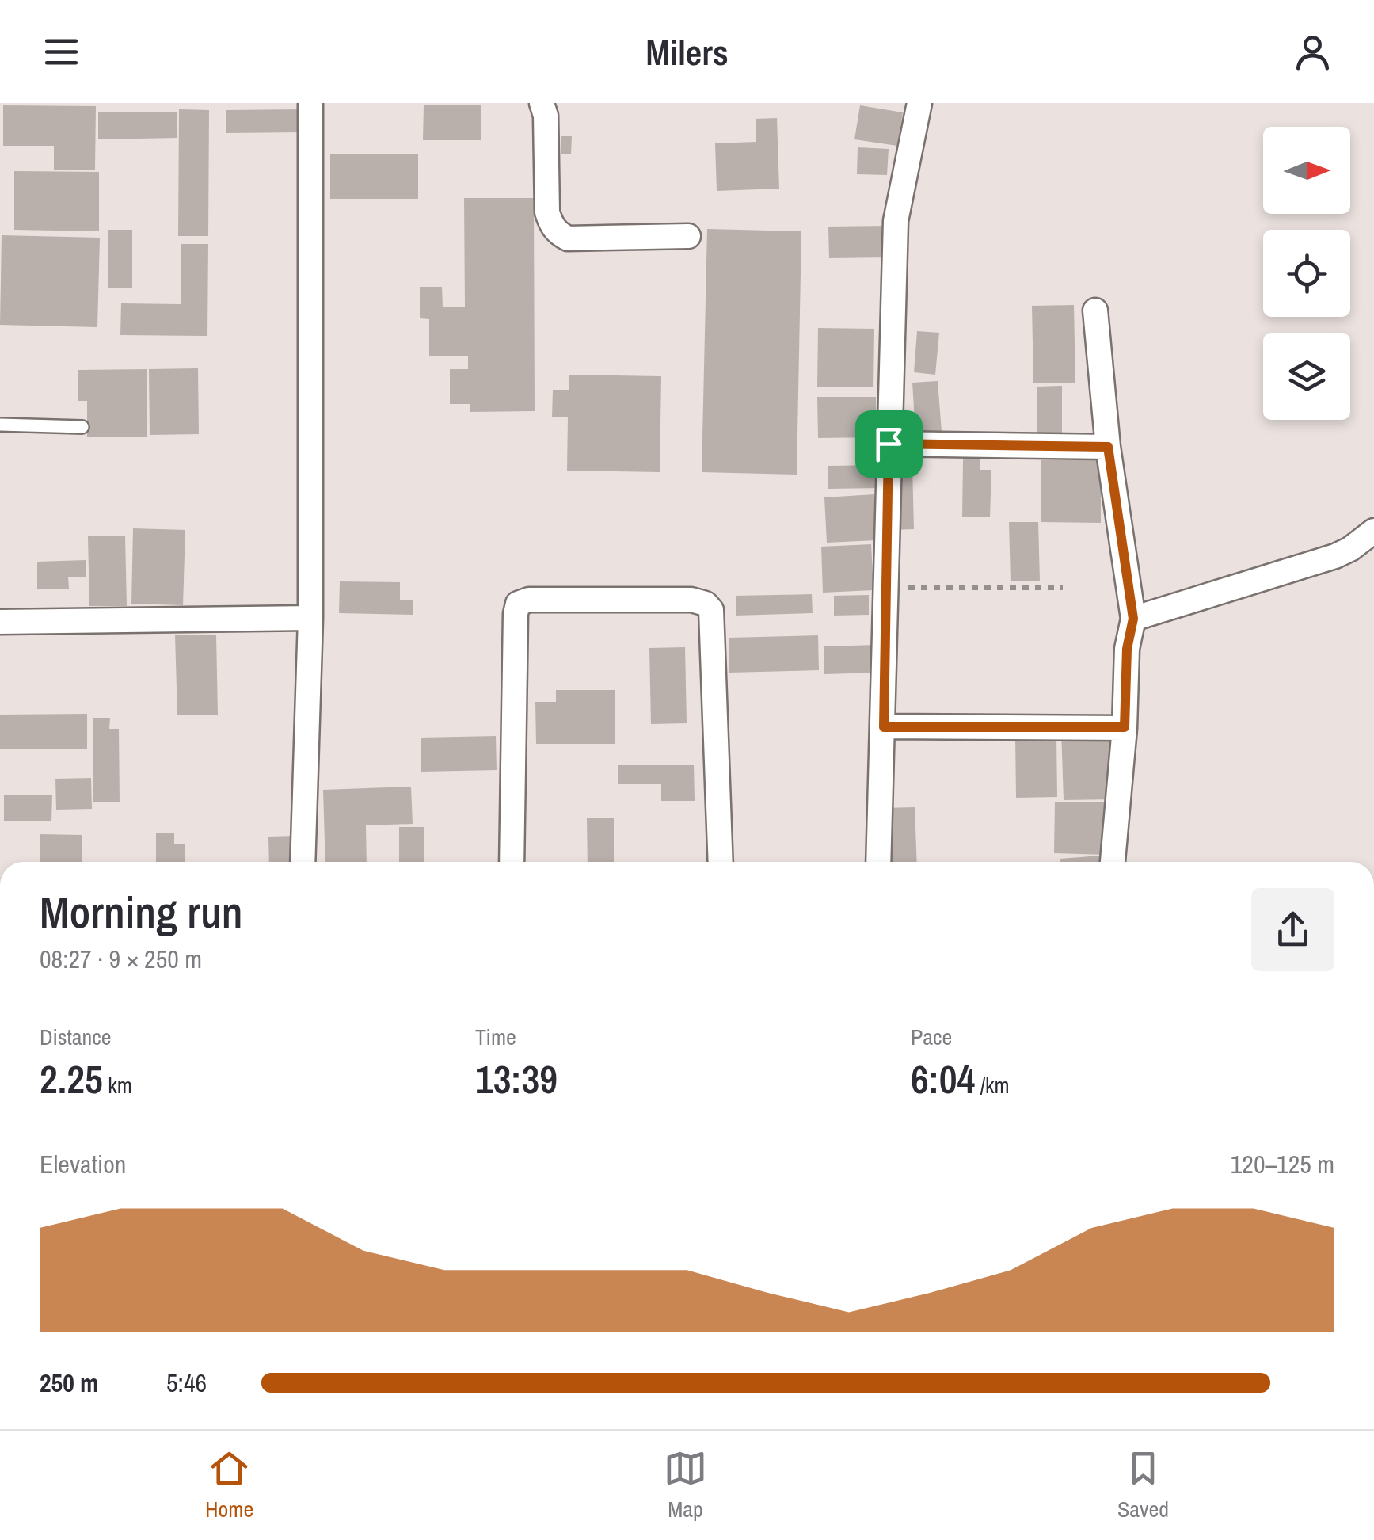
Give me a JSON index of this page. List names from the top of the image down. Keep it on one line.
{"north":"right","page":{"header":"Milers","heading":["Morning run","08:27 · 9 × 250 m"],"stats":[["Distance","2.25 km"],["Time","13:39"],["Pace","6:04 /km"]],"chart":["Elevation","120–125 m"],"list":[{"name":"250 m","note":"5:46"}],"tabs":["Home","Map","Saved"]}}
